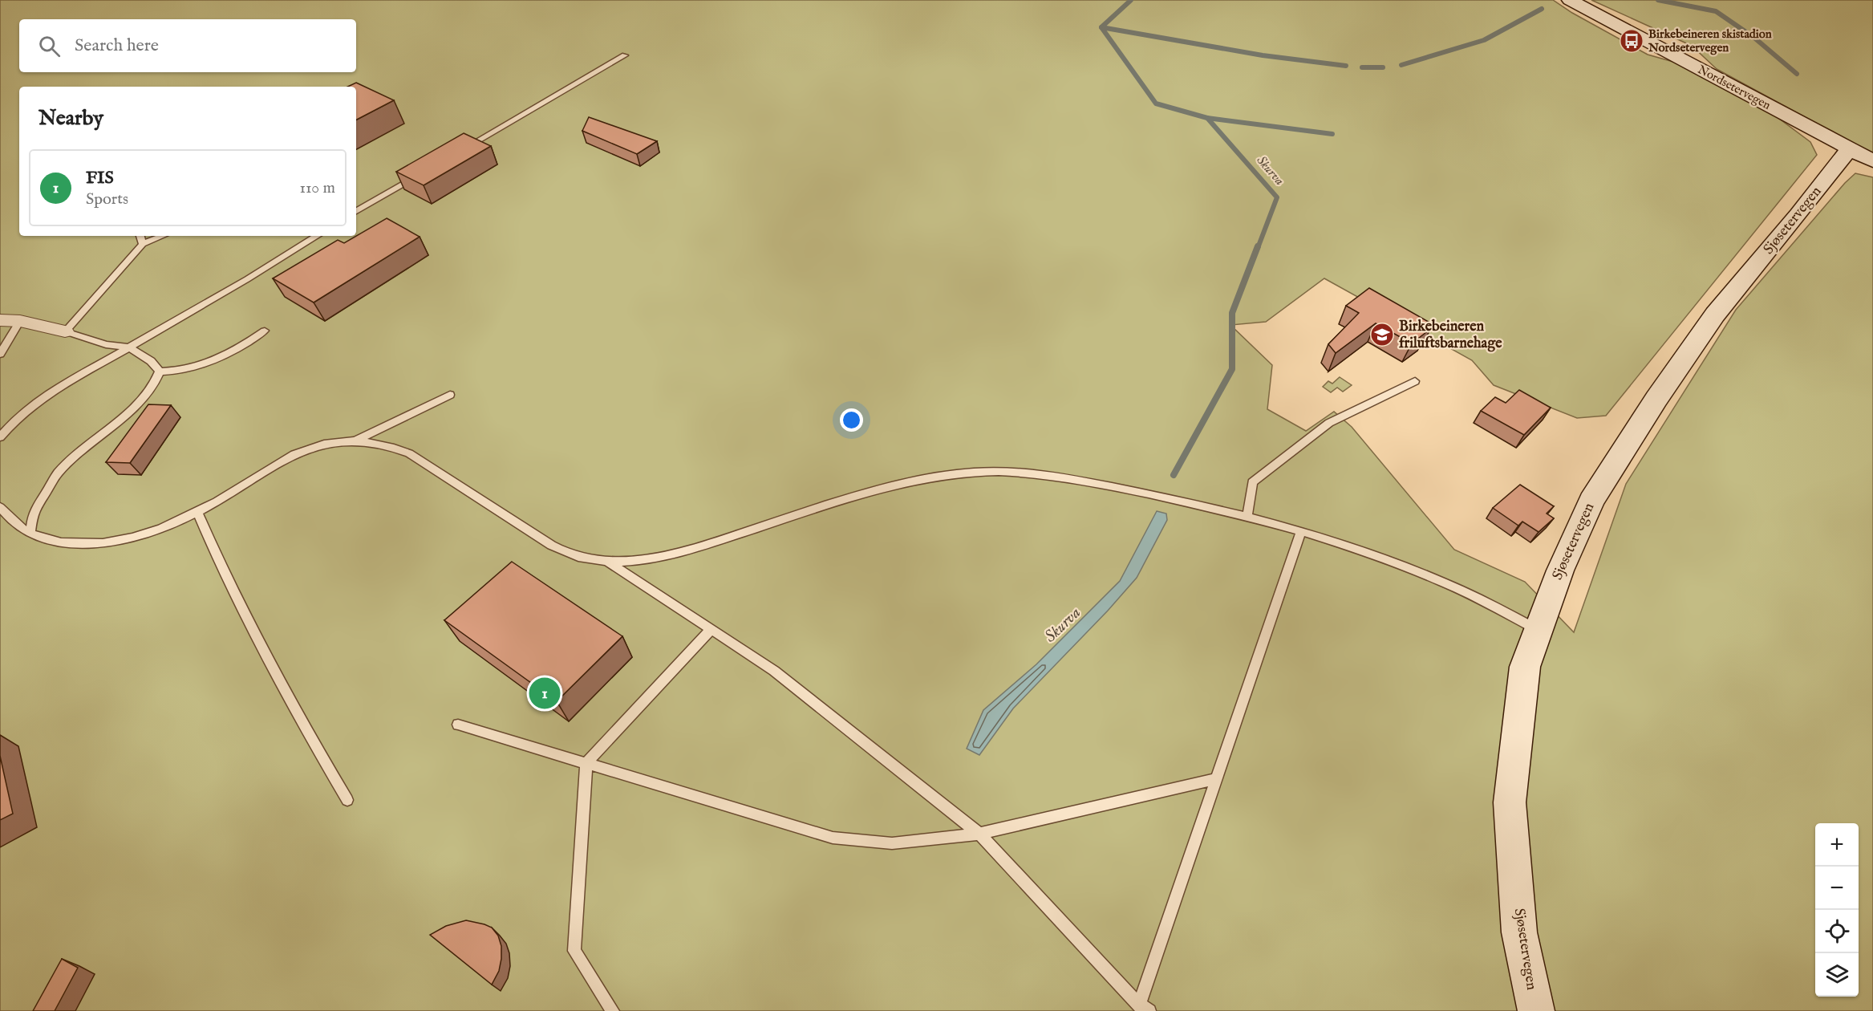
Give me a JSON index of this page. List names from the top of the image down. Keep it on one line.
{"streets":{"street":["Nordsetervegen","Sjøsetervegen"]},"crossings":[["Nordsetervegen","Sjøsetervegen"]],"water":["Skurva"],"places":{"bus stop":["Birkebeineren skistadion Nordsetervegen"],"school or university":["Birkebeineren friluftsbarnehage"]},"page":{"search":"Search here","heading":"Nearby","list":[{"mark":"1","name":"FIS","note":"Sports","value":"110 m"}],"pins":"1","map_buttons":["+","−"]}}
